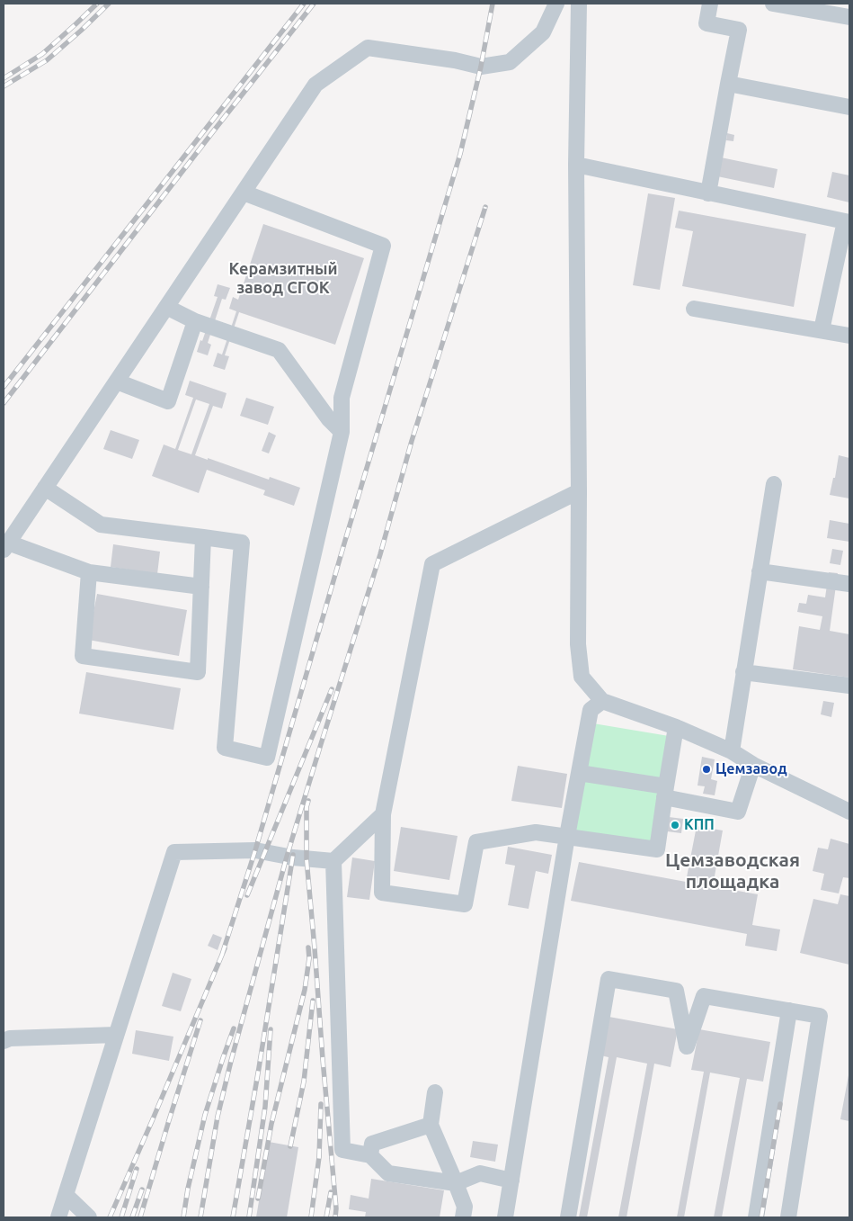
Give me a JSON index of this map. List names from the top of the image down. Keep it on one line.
{"districts":["Керамзитный завод СГОК","Цемзаводская площадка"],"places":["Цемзавод","КПП"]}
